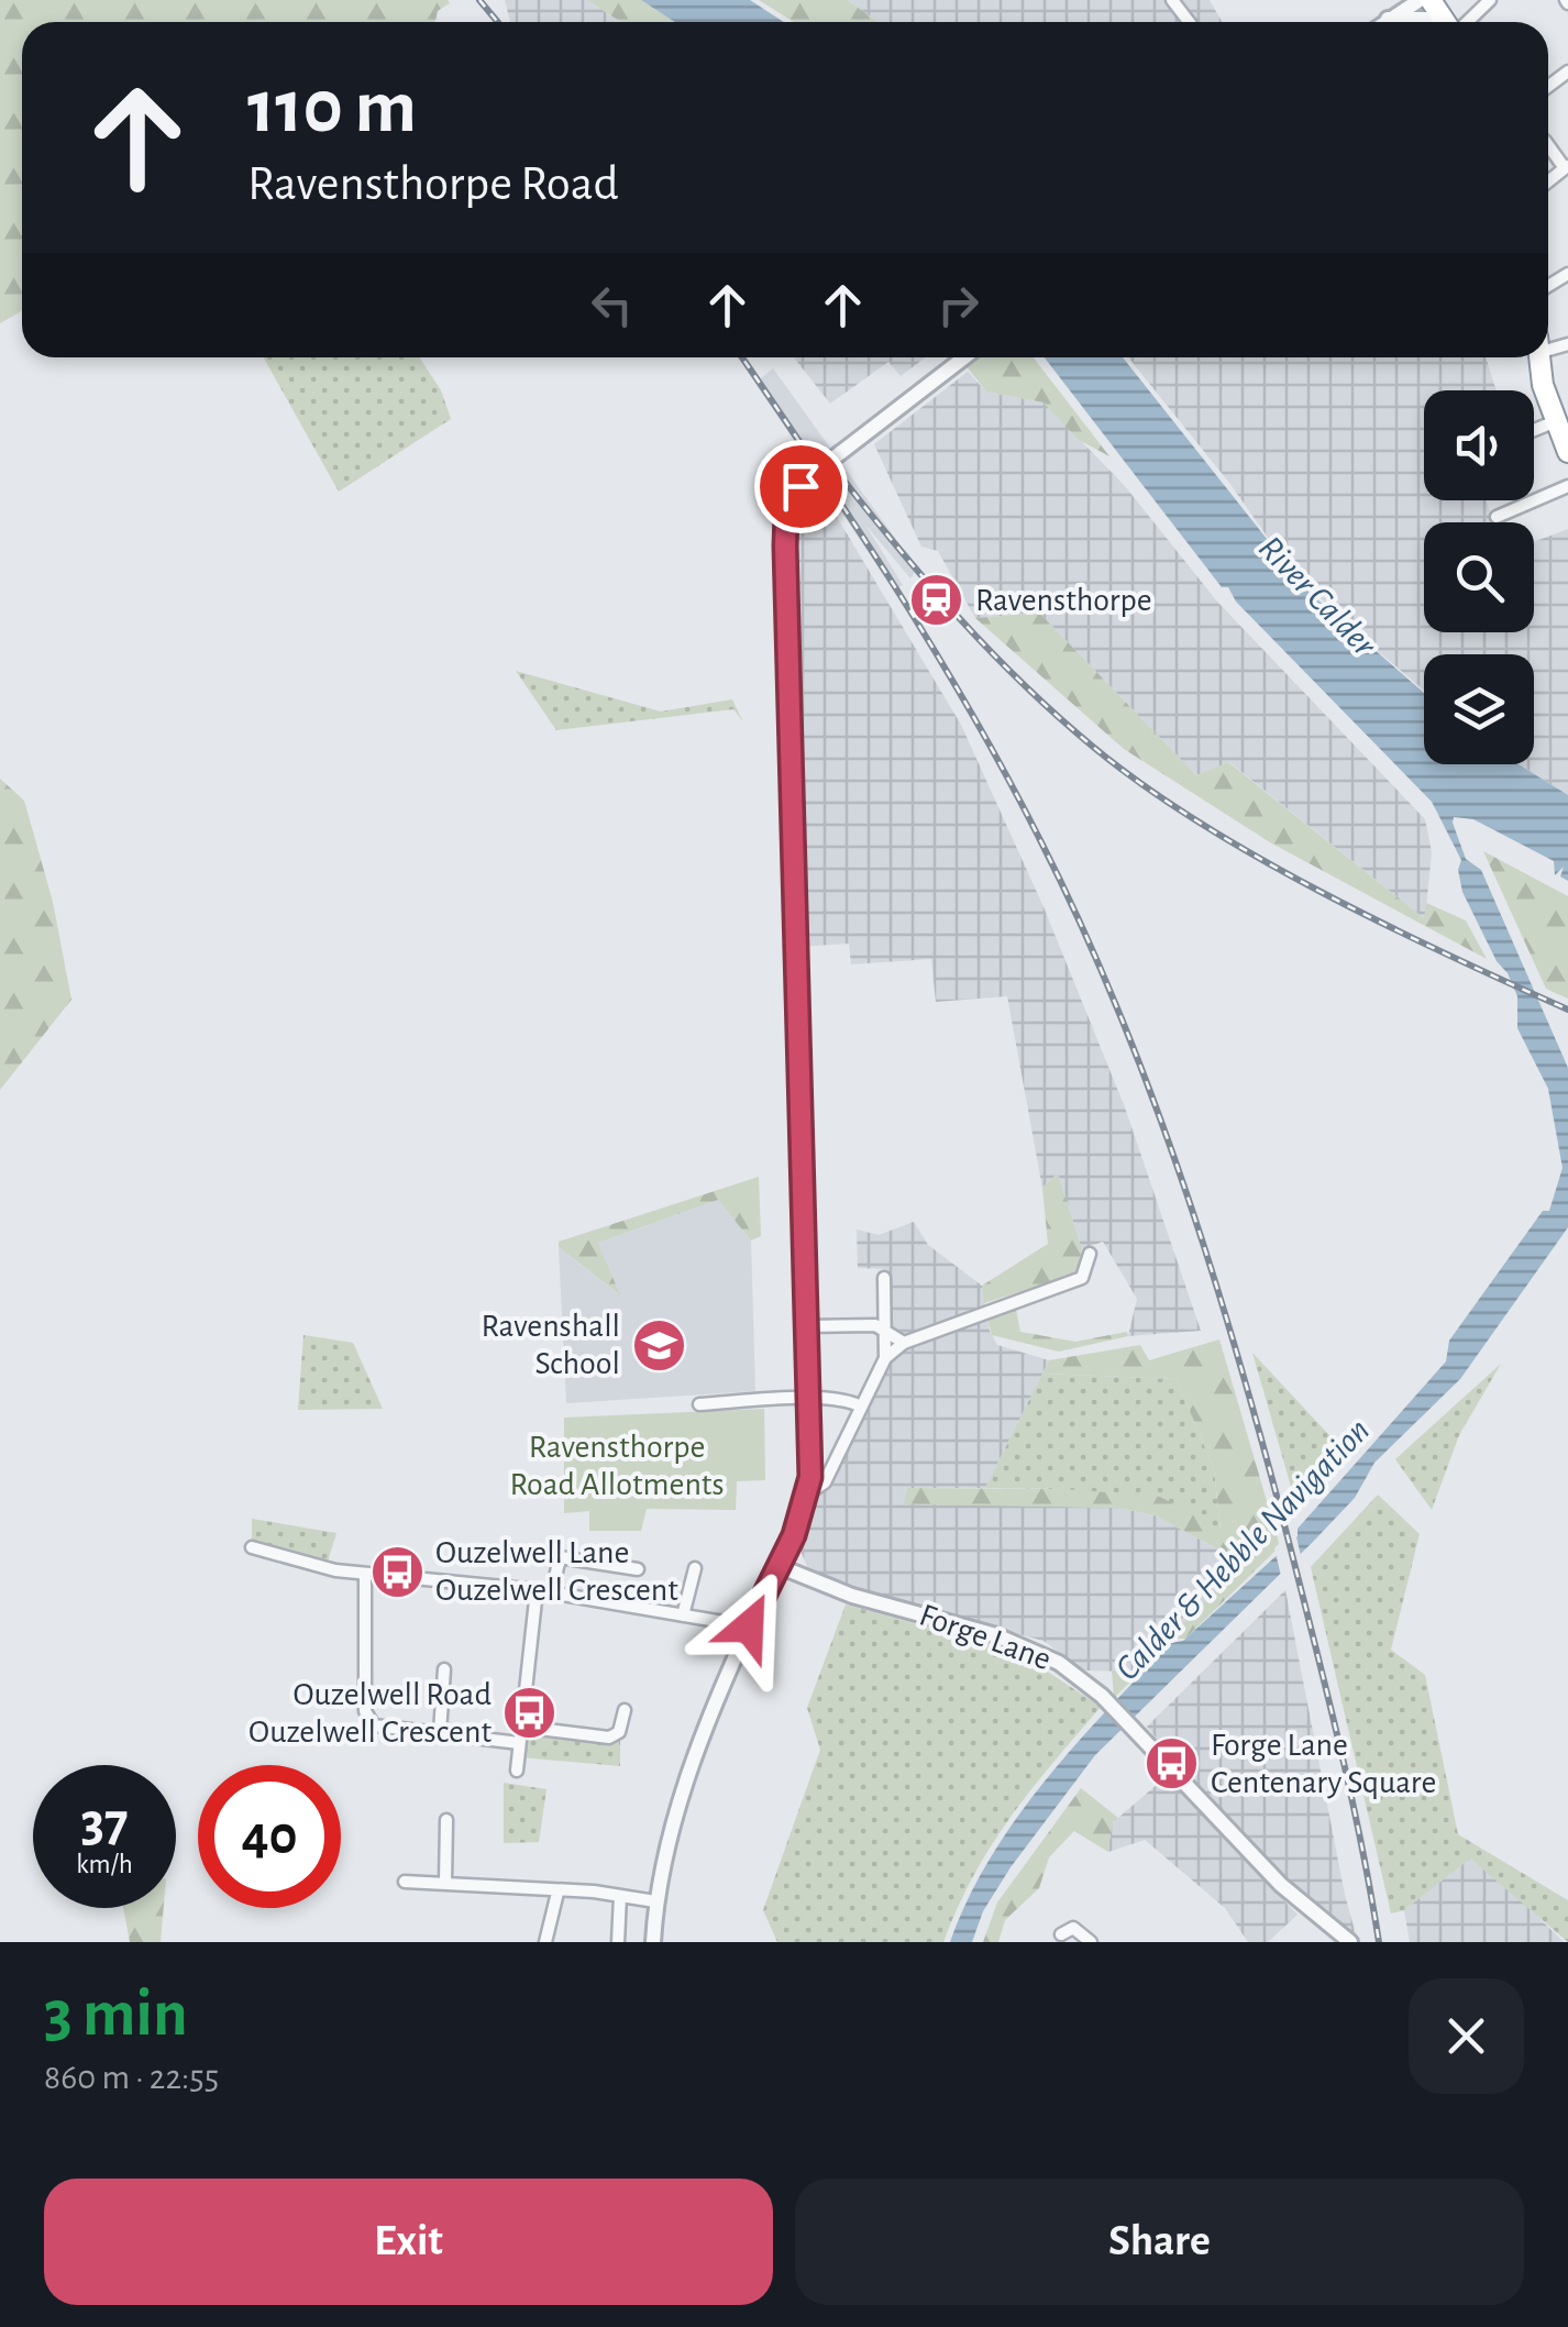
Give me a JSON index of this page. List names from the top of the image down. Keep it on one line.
{"streets":{"street":["Forge Lane"]},"water":["River Calder","Calder & Hebble Navigation"],"parks":["Ravensthorpe Road Allotments"],"places":{"station":["Ravensthorpe"],"school or university":["Ravenshall School"],"bus stop":["Ouzelwell Lane Ouzelwell Crescent","Ouzelwell Road Ouzelwell Crescent","Forge Lane Centenary Square"]},"page":{"turn":["110 m","Ravensthorpe Road"],"speed":"37 km/h","limit":"40","heading":["3 min","860 m · 22:55"],"buttons":["Exit","Share"]}}
